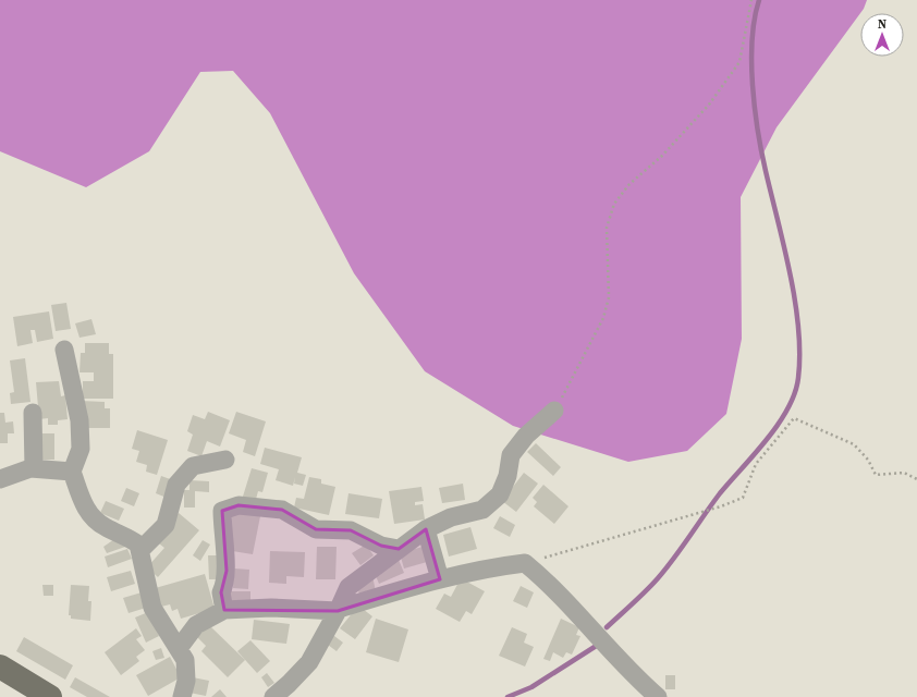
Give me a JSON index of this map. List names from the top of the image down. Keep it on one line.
{"north":"top"}
